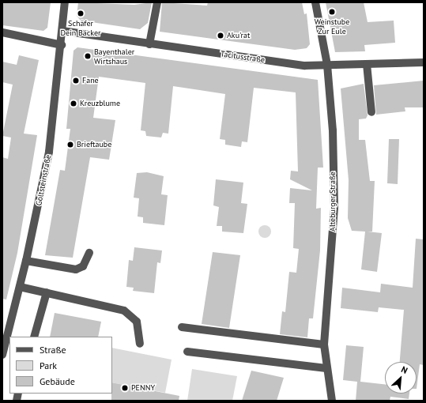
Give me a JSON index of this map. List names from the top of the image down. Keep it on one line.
{"streets":{"street":["Tacitusstraße","Goltsteinstraße","Alteburger Straße"]},"crossings":[["Tacitusstraße","Goltsteinstraße"],["Tacitusstraße","Alteburger Straße"]],"places":["Weinstube Zur Eule","Schäfer Dein Bäcker","Aku'rat","Bayenthaler Wirtshaus","Fane","Kreuzblume","Brieftaube","PENNY"],"legend":["Straße","Park","Gebäude"],"north":"top right"}
